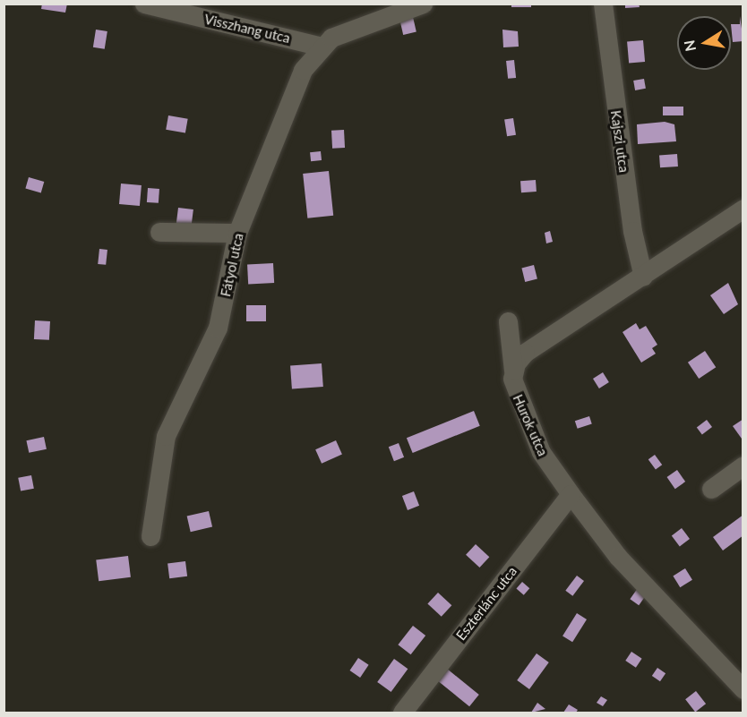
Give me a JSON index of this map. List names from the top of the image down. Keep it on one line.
{"streets":{"street":["Visszhang utca","Kajszi utca","Fátyol utca","Hurok utca","Eszterlánc utca"]},"crossings":[["Visszhang utca","Fátyol utca"],["Hurok utca","Eszterlánc utca"]],"north":"left"}
